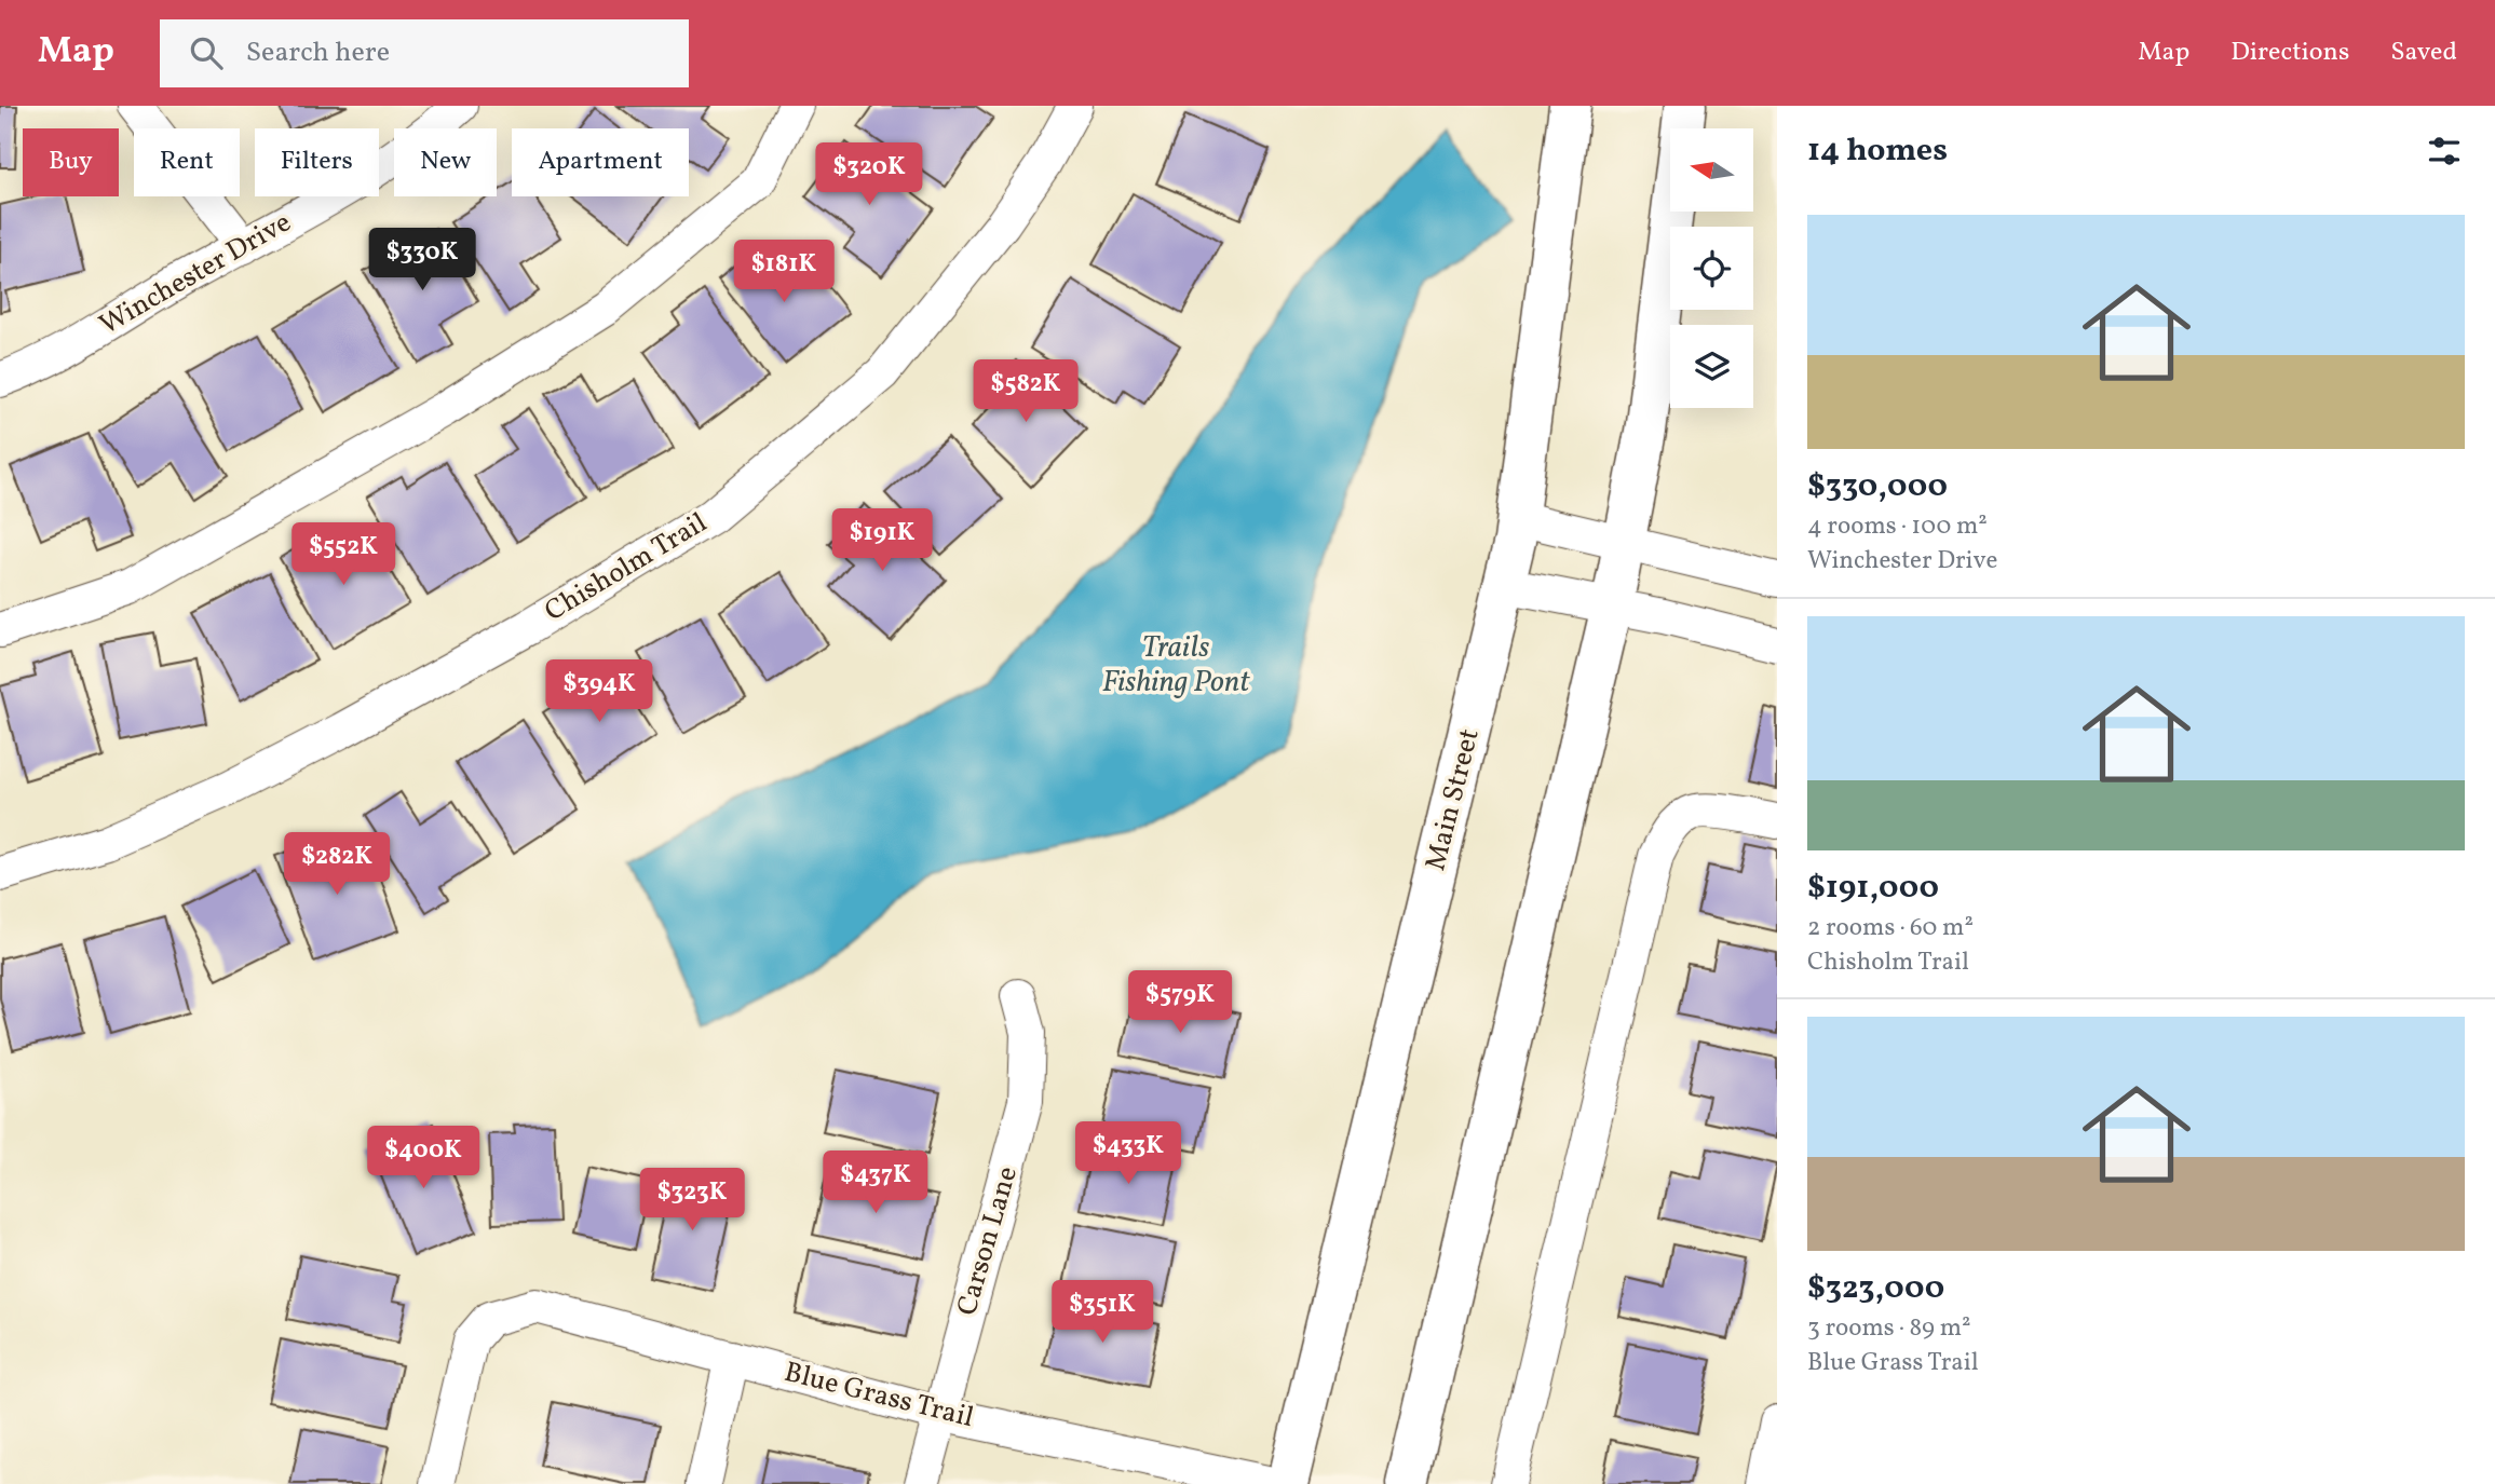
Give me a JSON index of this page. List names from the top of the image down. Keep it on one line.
{"streets":{"main road":["Main Street"],"street":["Winchester Drive","Chisholm Trail","Carson Lane","Blue Grass Trail"]},"crossings":[["Carson Lane","Blue Grass Trail"]],"water":["Trails Fishing Pont"],"north":"left","page":{"header":"Map","search":"Search here","nav":["Map","Directions","Saved"],"heading":"14 homes","chip":["Buy","Rent","Filters","New","Apartment"],"price":["$320K","$330K","$181K","$582K","$191K","$552K","$394K","$282K","$579K","$433K","$400K","$437K","$323K","$351K"],"list":[{"name":"$330,000","note":"4 rooms · 100 m² · Winchester Drive"},{"name":"$191,000","note":"2 rooms · 60 m² · Chisholm Trail"},{"name":"$323,000","note":"3 rooms · 89 m² · Blue Grass Trail"}]}}
